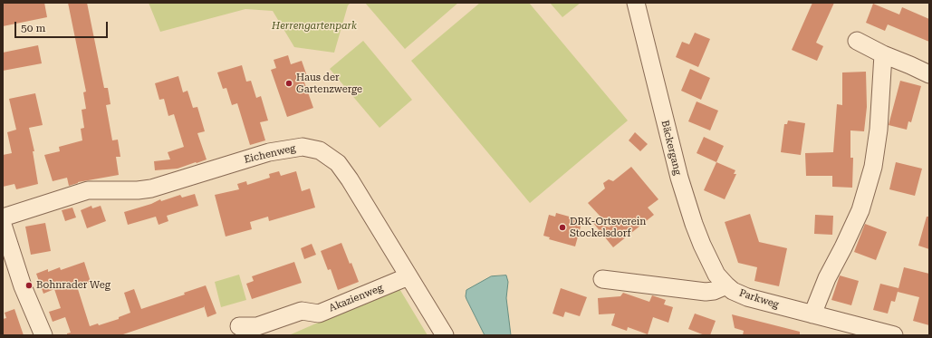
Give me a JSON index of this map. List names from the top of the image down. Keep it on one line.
{"streets":{"street":["Bäckergang","Eichenweg","Akazienweg","Parkweg"]},"crossings":[["Bäckergang","Parkweg"],["Eichenweg","Akazienweg"]],"parks":["Herrengartenpark"],"places":["Haus der Gartenzwerge","DRK-Ortsverein Stockelsdorf","Bohnrader Weg"],"scale_bar":"50 m"}
